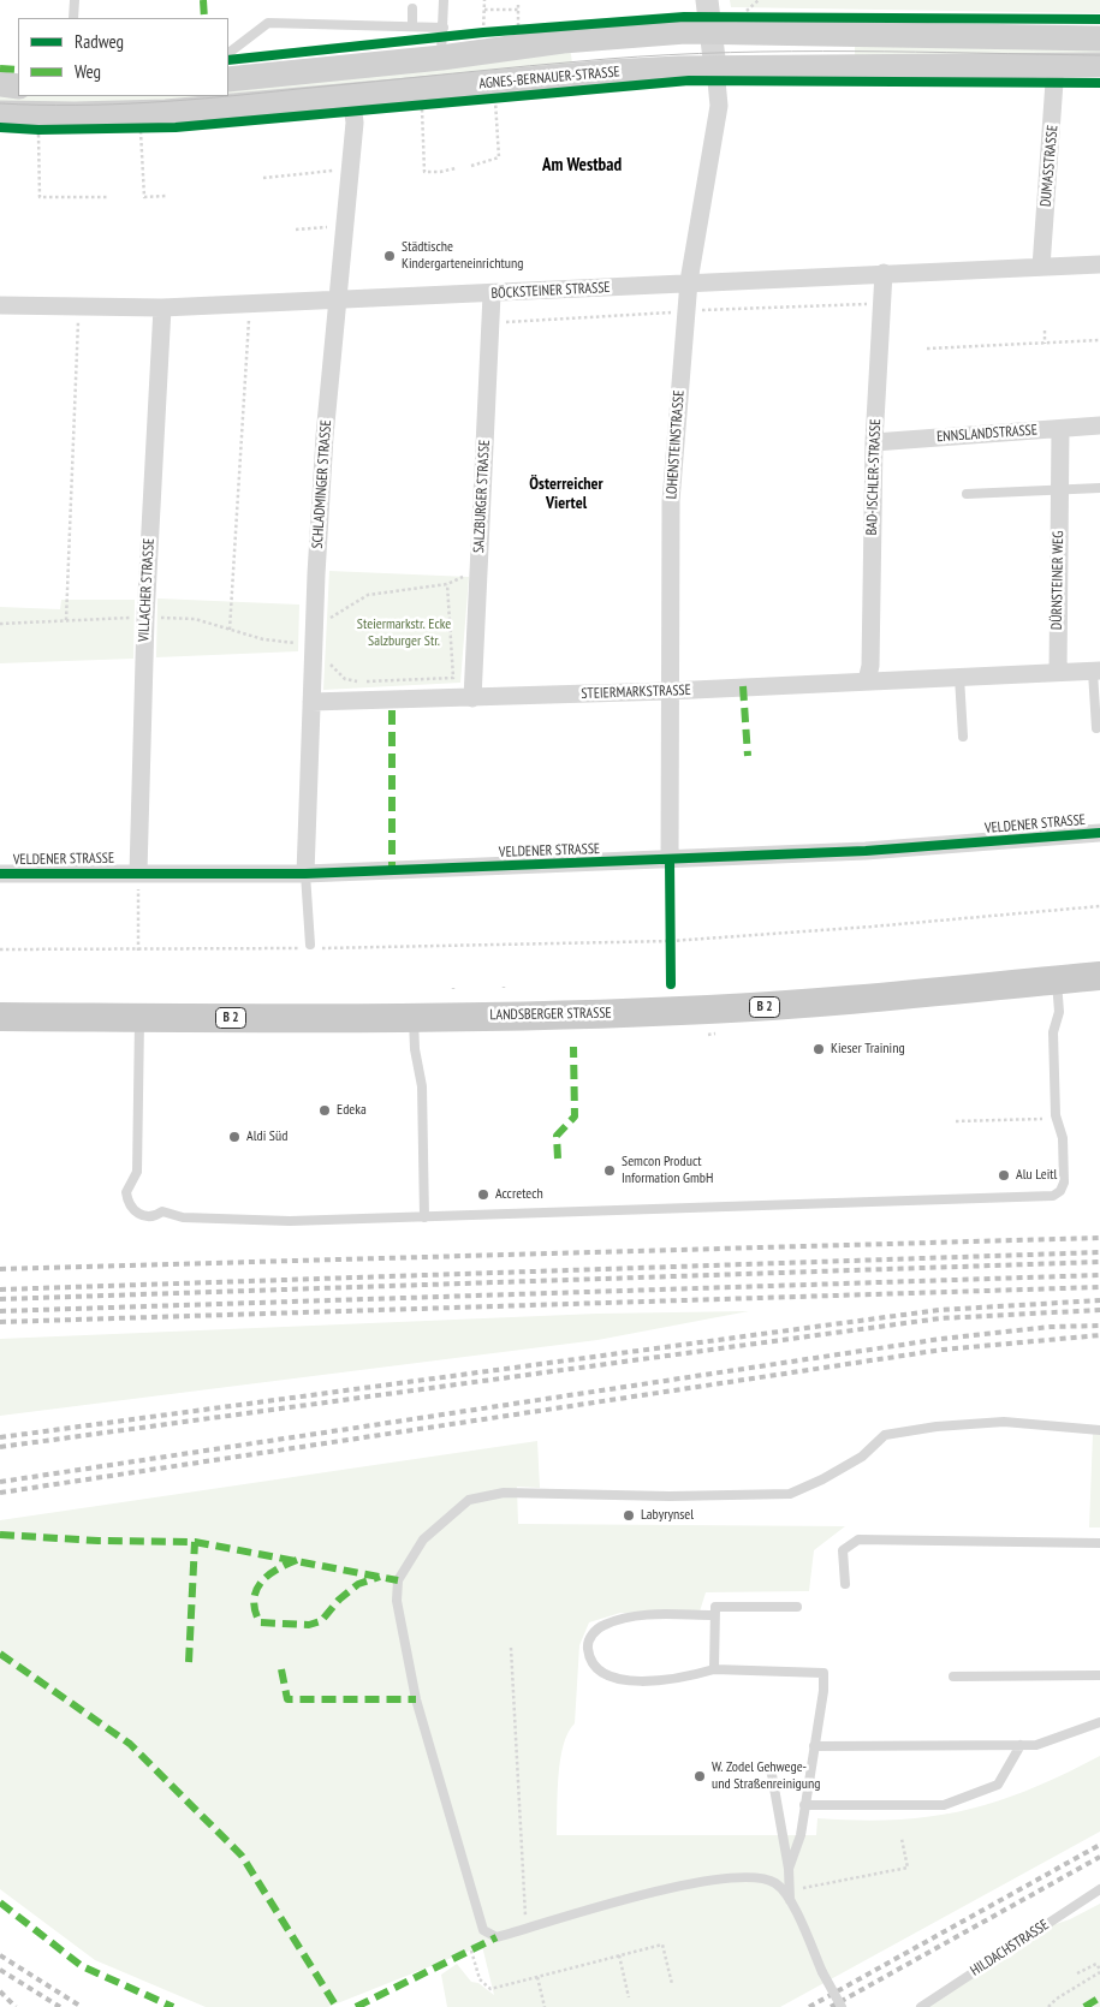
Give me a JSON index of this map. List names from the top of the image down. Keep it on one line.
{"streets":{"main road":["AGNES-BERNAUER-STRASSE","B 2","LANDSBERGER STRASSE"],"street":["DUMASSTRASSE","BÖCKSTEINER STRASSE","ENNSLANDSTRASSE","LOHENSTEINSTRASSE","BAD-ISCHLER-STRASSE","SCHLADMINGER STRASSE","SALZBURGER STRASSE","DÜRNSTEINER WEG","VILLACHER STRASSE","STEIERMARKSTRASSE","VELDENER STRASSE"],"lane":["HILDACHSTRASSE"]},"crossings":[["AGNES-BERNAUER-STRASSE","DUMASSTRASSE"],["AGNES-BERNAUER-STRASSE","LOHENSTEINSTRASSE"],["AGNES-BERNAUER-STRASSE","SCHLADMINGER STRASSE"],["DUMASSTRASSE","BÖCKSTEINER STRASSE"],["BÖCKSTEINER STRASSE","LOHENSTEINSTRASSE"],["BÖCKSTEINER STRASSE","BAD-ISCHLER-STRASSE"],["BÖCKSTEINER STRASSE","SCHLADMINGER STRASSE"],["BÖCKSTEINER STRASSE","SALZBURGER STRASSE"],["BÖCKSTEINER STRASSE","VILLACHER STRASSE"],["ENNSLANDSTRASSE","BAD-ISCHLER-STRASSE"],["ENNSLANDSTRASSE","DÜRNSTEINER WEG"],["LOHENSTEINSTRASSE","STEIERMARKSTRASSE"],["LOHENSTEINSTRASSE","VELDENER STRASSE"],["BAD-ISCHLER-STRASSE","STEIERMARKSTRASSE"],["SCHLADMINGER STRASSE","STEIERMARKSTRASSE"],["SCHLADMINGER STRASSE","VELDENER STRASSE"],["SALZBURGER STRASSE","STEIERMARKSTRASSE"],["DÜRNSTEINER WEG","STEIERMARKSTRASSE"],["VILLACHER STRASSE","VELDENER STRASSE"]],"districts":["Am Westbad","Österreicher Viertel"],"parks":["Steiermarkstr. Ecke Salzburger Str."],"places":["Städtische Kindergarteneinrichtung","Kieser Training","Edeka","Aldi Süd","Semcon Product Information GmbH","Alu Leitl","Accretech","Labyrynsel","W. Zodel Gehwege- und Straßenreinigung"],"legend":["Radweg","Weg"]}
